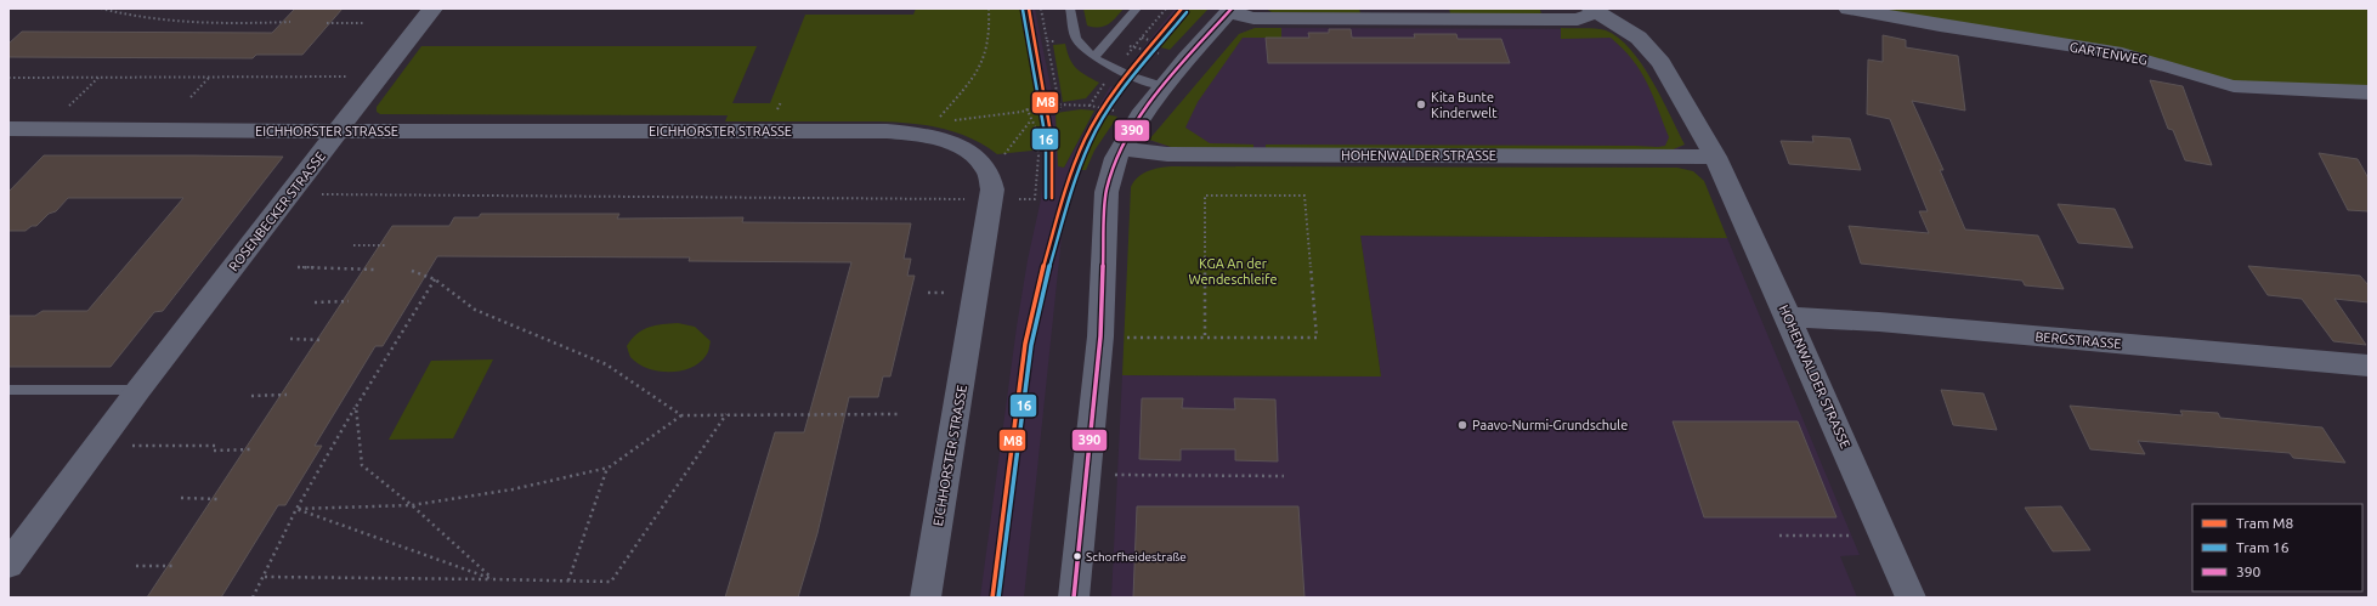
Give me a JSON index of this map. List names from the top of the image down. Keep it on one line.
{"streets":{"street":["GARTENWEG","EICHHORSTER STRASSE","HOHENWALDER STRASSE","ROSENBECKER STRASSE","BERGSTRASSE"]},"crossings":[["EICHHORSTER STRASSE","ROSENBECKER STRASSE"],["HOHENWALDER STRASSE","BERGSTRASSE"]],"parks":["KGA An der Wendeschleife"],"places":["Kita Bunte Kinderwelt","Paavo-Nurmi-Grundschule","Schorfheidestraße"],"lines":["tram line M8","transit line 390","tram line 16"],"legend":["Tram M8","Tram 16","390"]}
